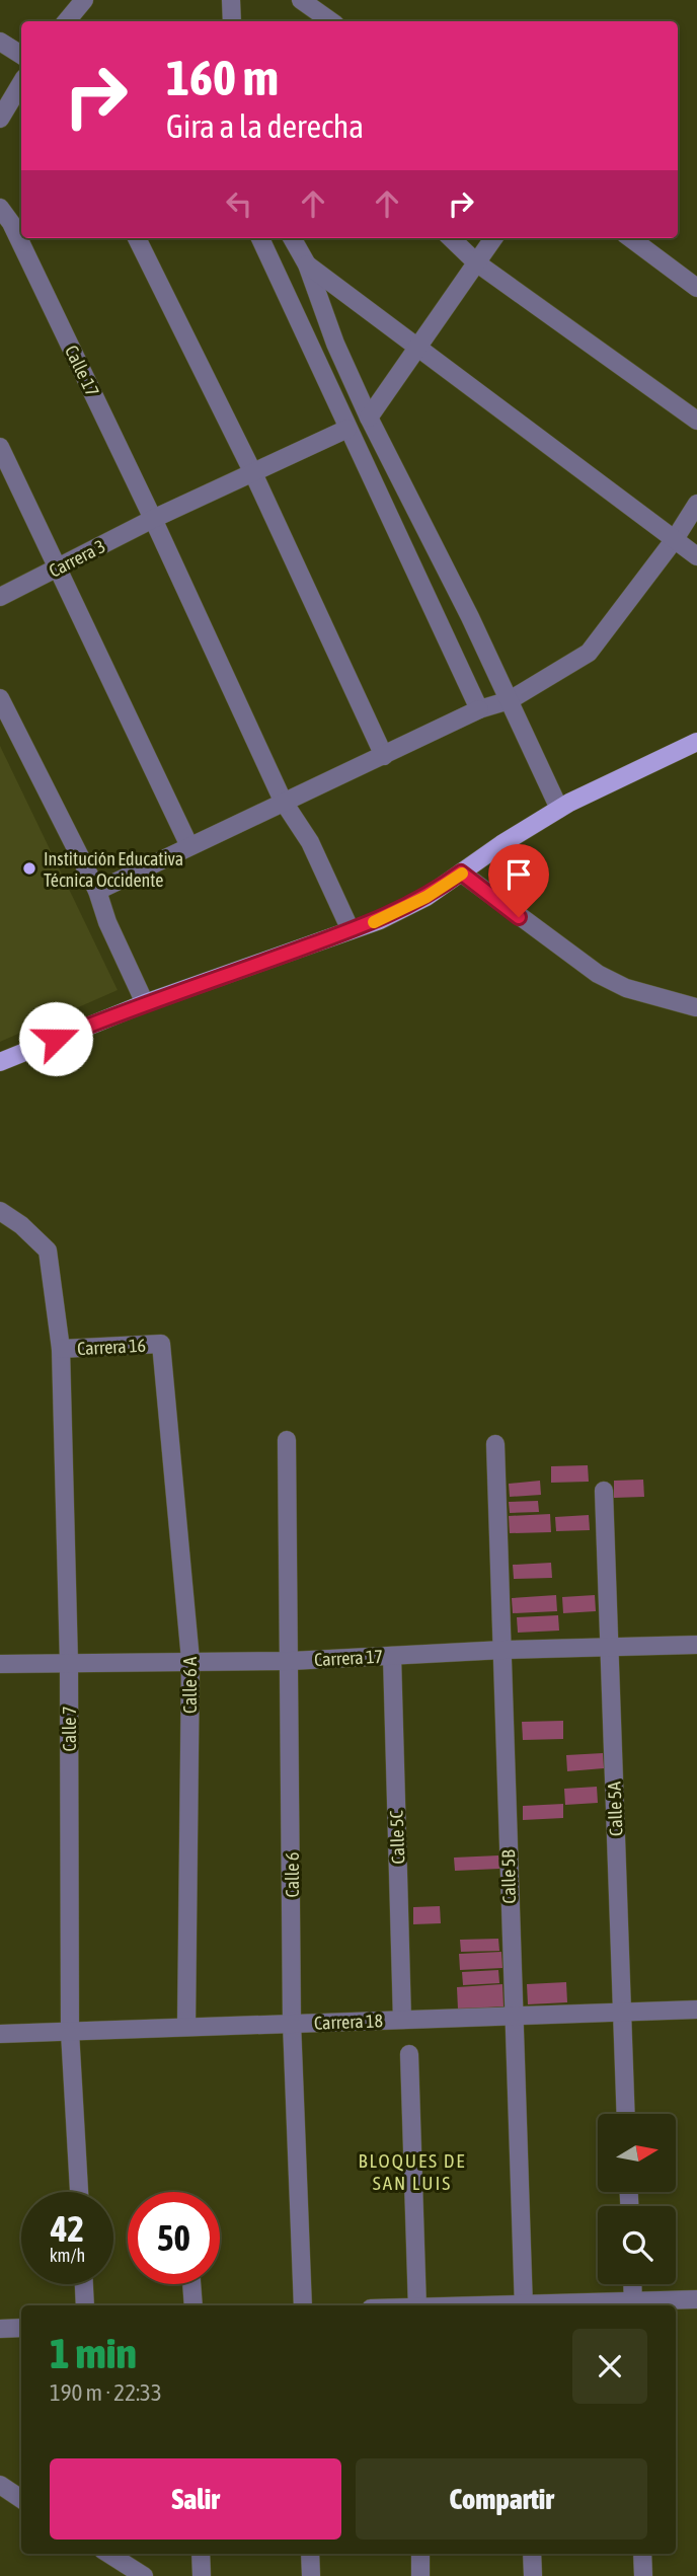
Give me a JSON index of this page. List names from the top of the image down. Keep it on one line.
{"streets":{"street":["Calle 17","Carrera 3","Carrera 16","Carrera 17","Calle 6 A","Calle 7","Calle 5A","Calle 5C","Calle 6","Calle 5B","Carrera 18"]},"crossings":[["Calle 17","Carrera 3"],["Carrera 16","Calle 6 A"],["Carrera 16","Calle 7"],["Carrera 17","Calle 6 A"],["Carrera 17","Calle 7"],["Carrera 17","Calle 5A"],["Carrera 17","Calle 5C"],["Carrera 17","Calle 6"],["Carrera 17","Calle 5B"],["Calle 6 A","Carrera 18"],["Calle 7","Carrera 18"],["Calle 5A","Carrera 18"],["Calle 5C","Carrera 18"],["Calle 6","Carrera 18"],["Calle 5B","Carrera 18"]],"districts":["BLOQUES DE SAN LUIS"],"places":["Institución Educativa Técnica Occidente"],"north":"right","page":{"turn":["160 m","Gira a la derecha"],"speed":"42 km/h","limit":"50","heading":["1 min","190 m · 22:33"],"buttons":["Salir","Compartir"]}}
